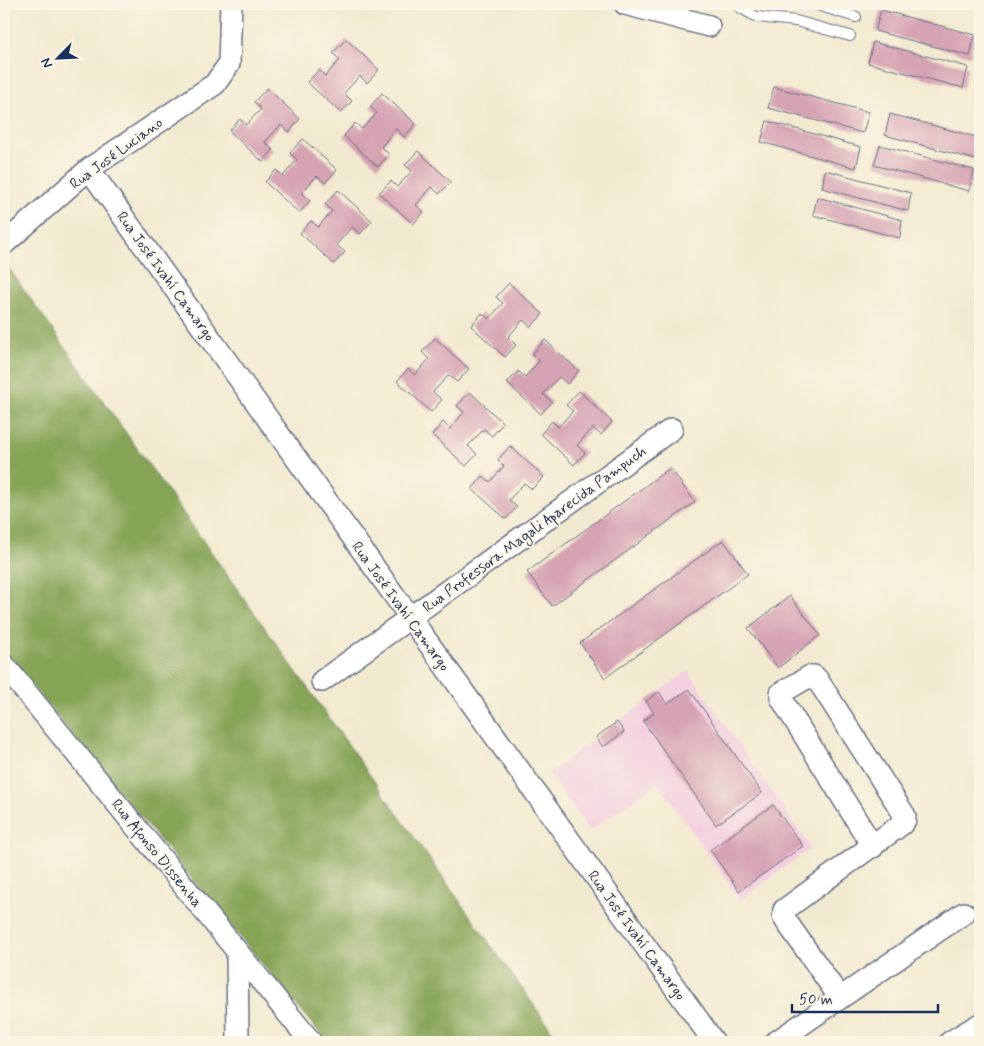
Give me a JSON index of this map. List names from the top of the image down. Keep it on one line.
{"streets":{"street":["Rua José Luciano","Rua José Ivahí Camargo","Rua Professora Magali Aparecida Pampuch","Rua Afonso Dissenha"]},"crossings":[["Rua José Luciano","Rua José Ivahí Camargo"],["Rua José Ivahí Camargo","Rua Professora Magali Aparecida Pampuch"]],"scale_bar":"50 m","north":"bottom left"}
